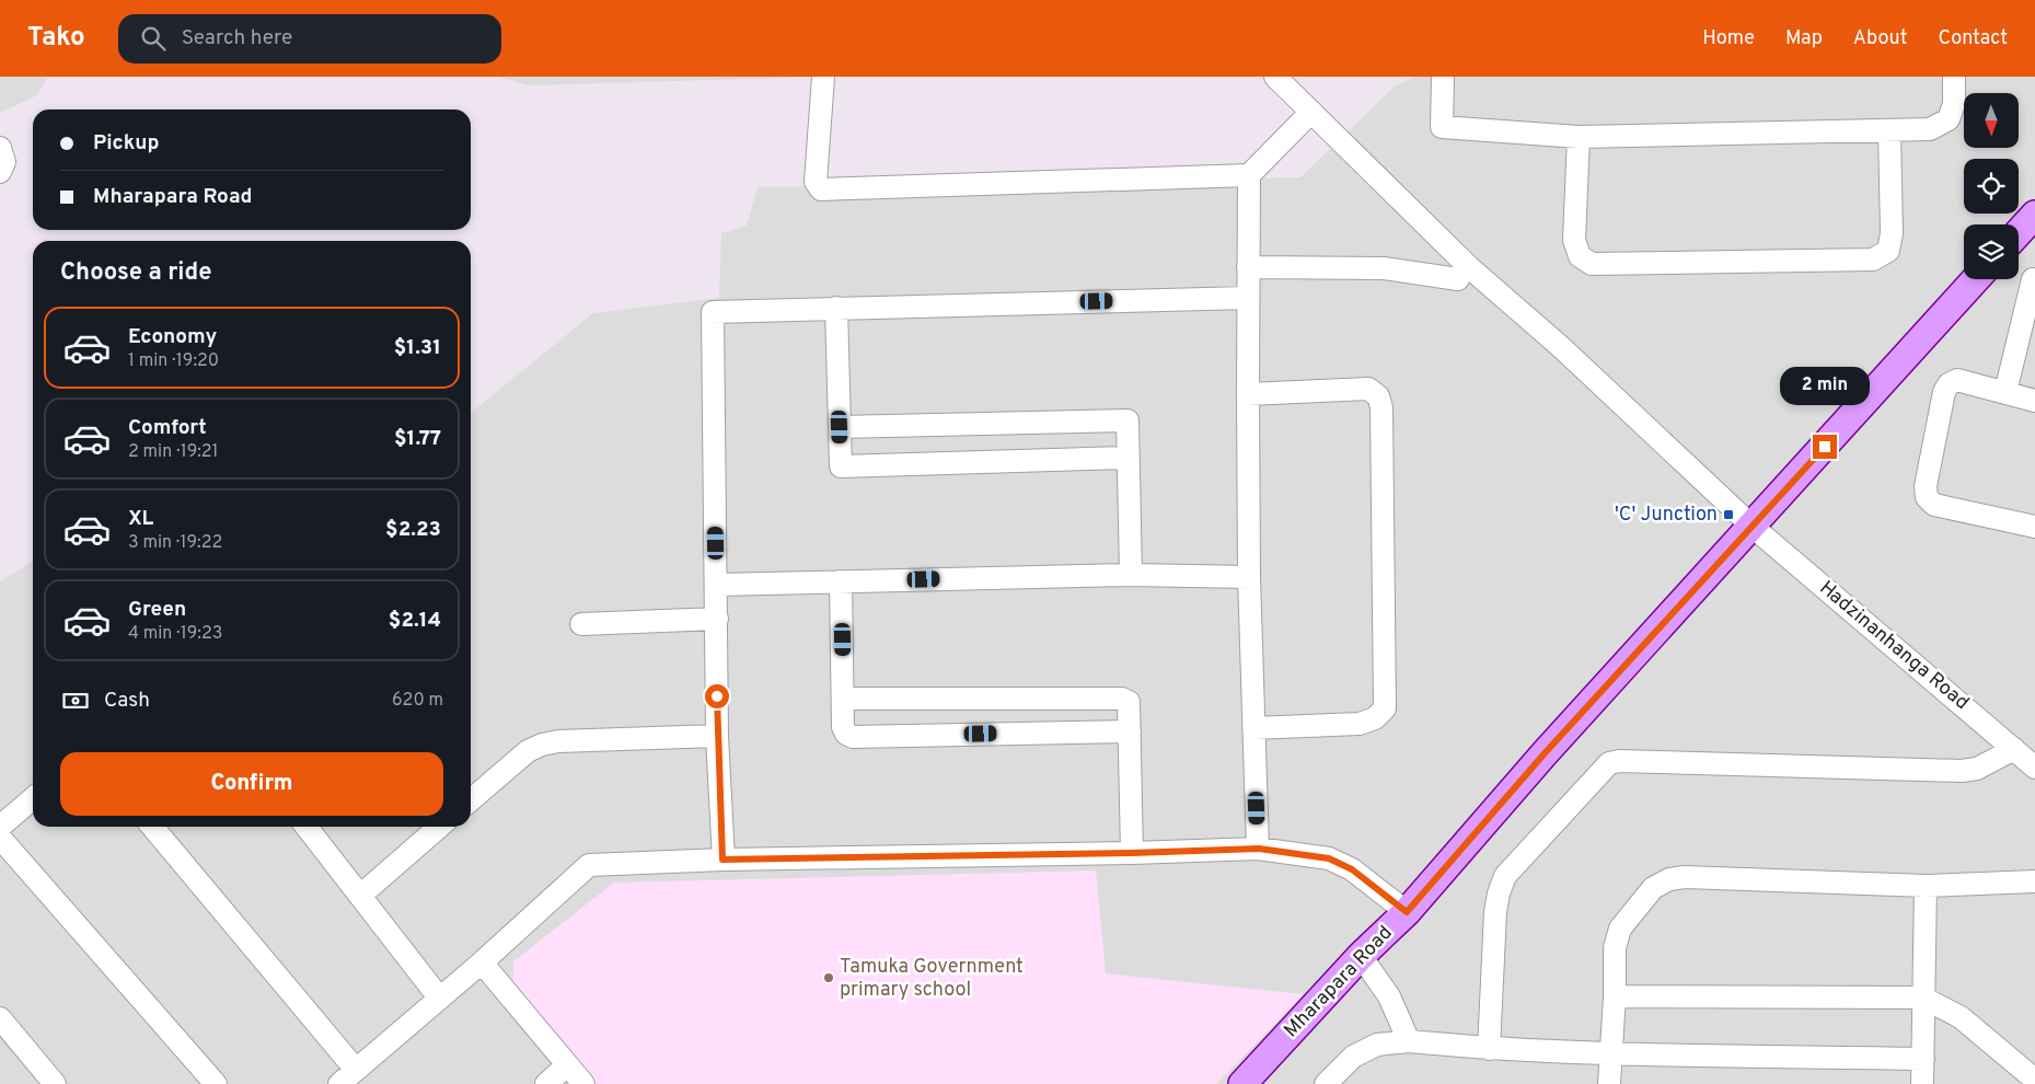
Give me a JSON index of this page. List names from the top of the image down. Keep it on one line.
{"streets":{"main road":["Mharapara Road"],"street":["Hadzinanhanga Road"]},"crossings":[["Hadzinanhanga Road","Mharapara Road"]],"places":{"transit":["'C' Junction"],"other":["Tamuka Government primary school"]},"north":"bottom","page":{"header":"Tako","search":"Search here","nav":["Home","Map","About","Contact"],"banner":["Pickup","Mharapara Road"],"heading":"Choose a ride","list":[{"name":"Economy","note":"1 min · 19:20","value":"$1.31"},{"name":"Comfort","note":"2 min · 19:21","value":"$1.77"},{"name":"XL","note":"3 min · 19:22","value":"$2.23"},{"name":"Green","note":"4 min · 19:23","value":"$2.14"}],"bubble":"2 min","pay":["Cash","620 m"],"buttons":"Confirm"}}
